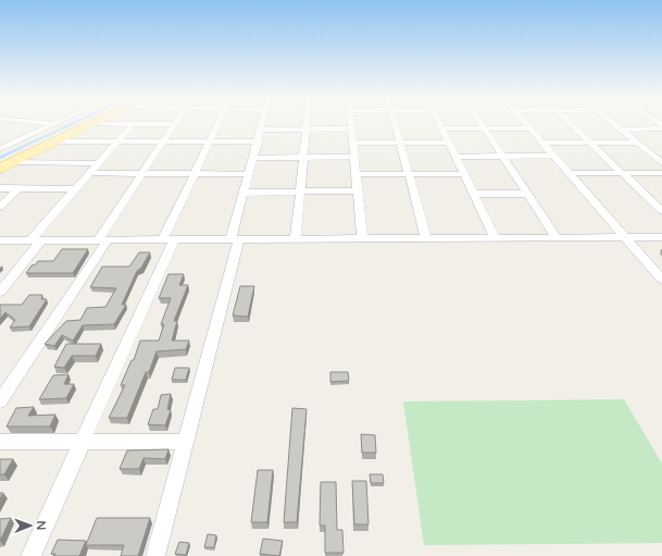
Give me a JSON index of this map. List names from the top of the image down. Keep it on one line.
{"north":"right"}
